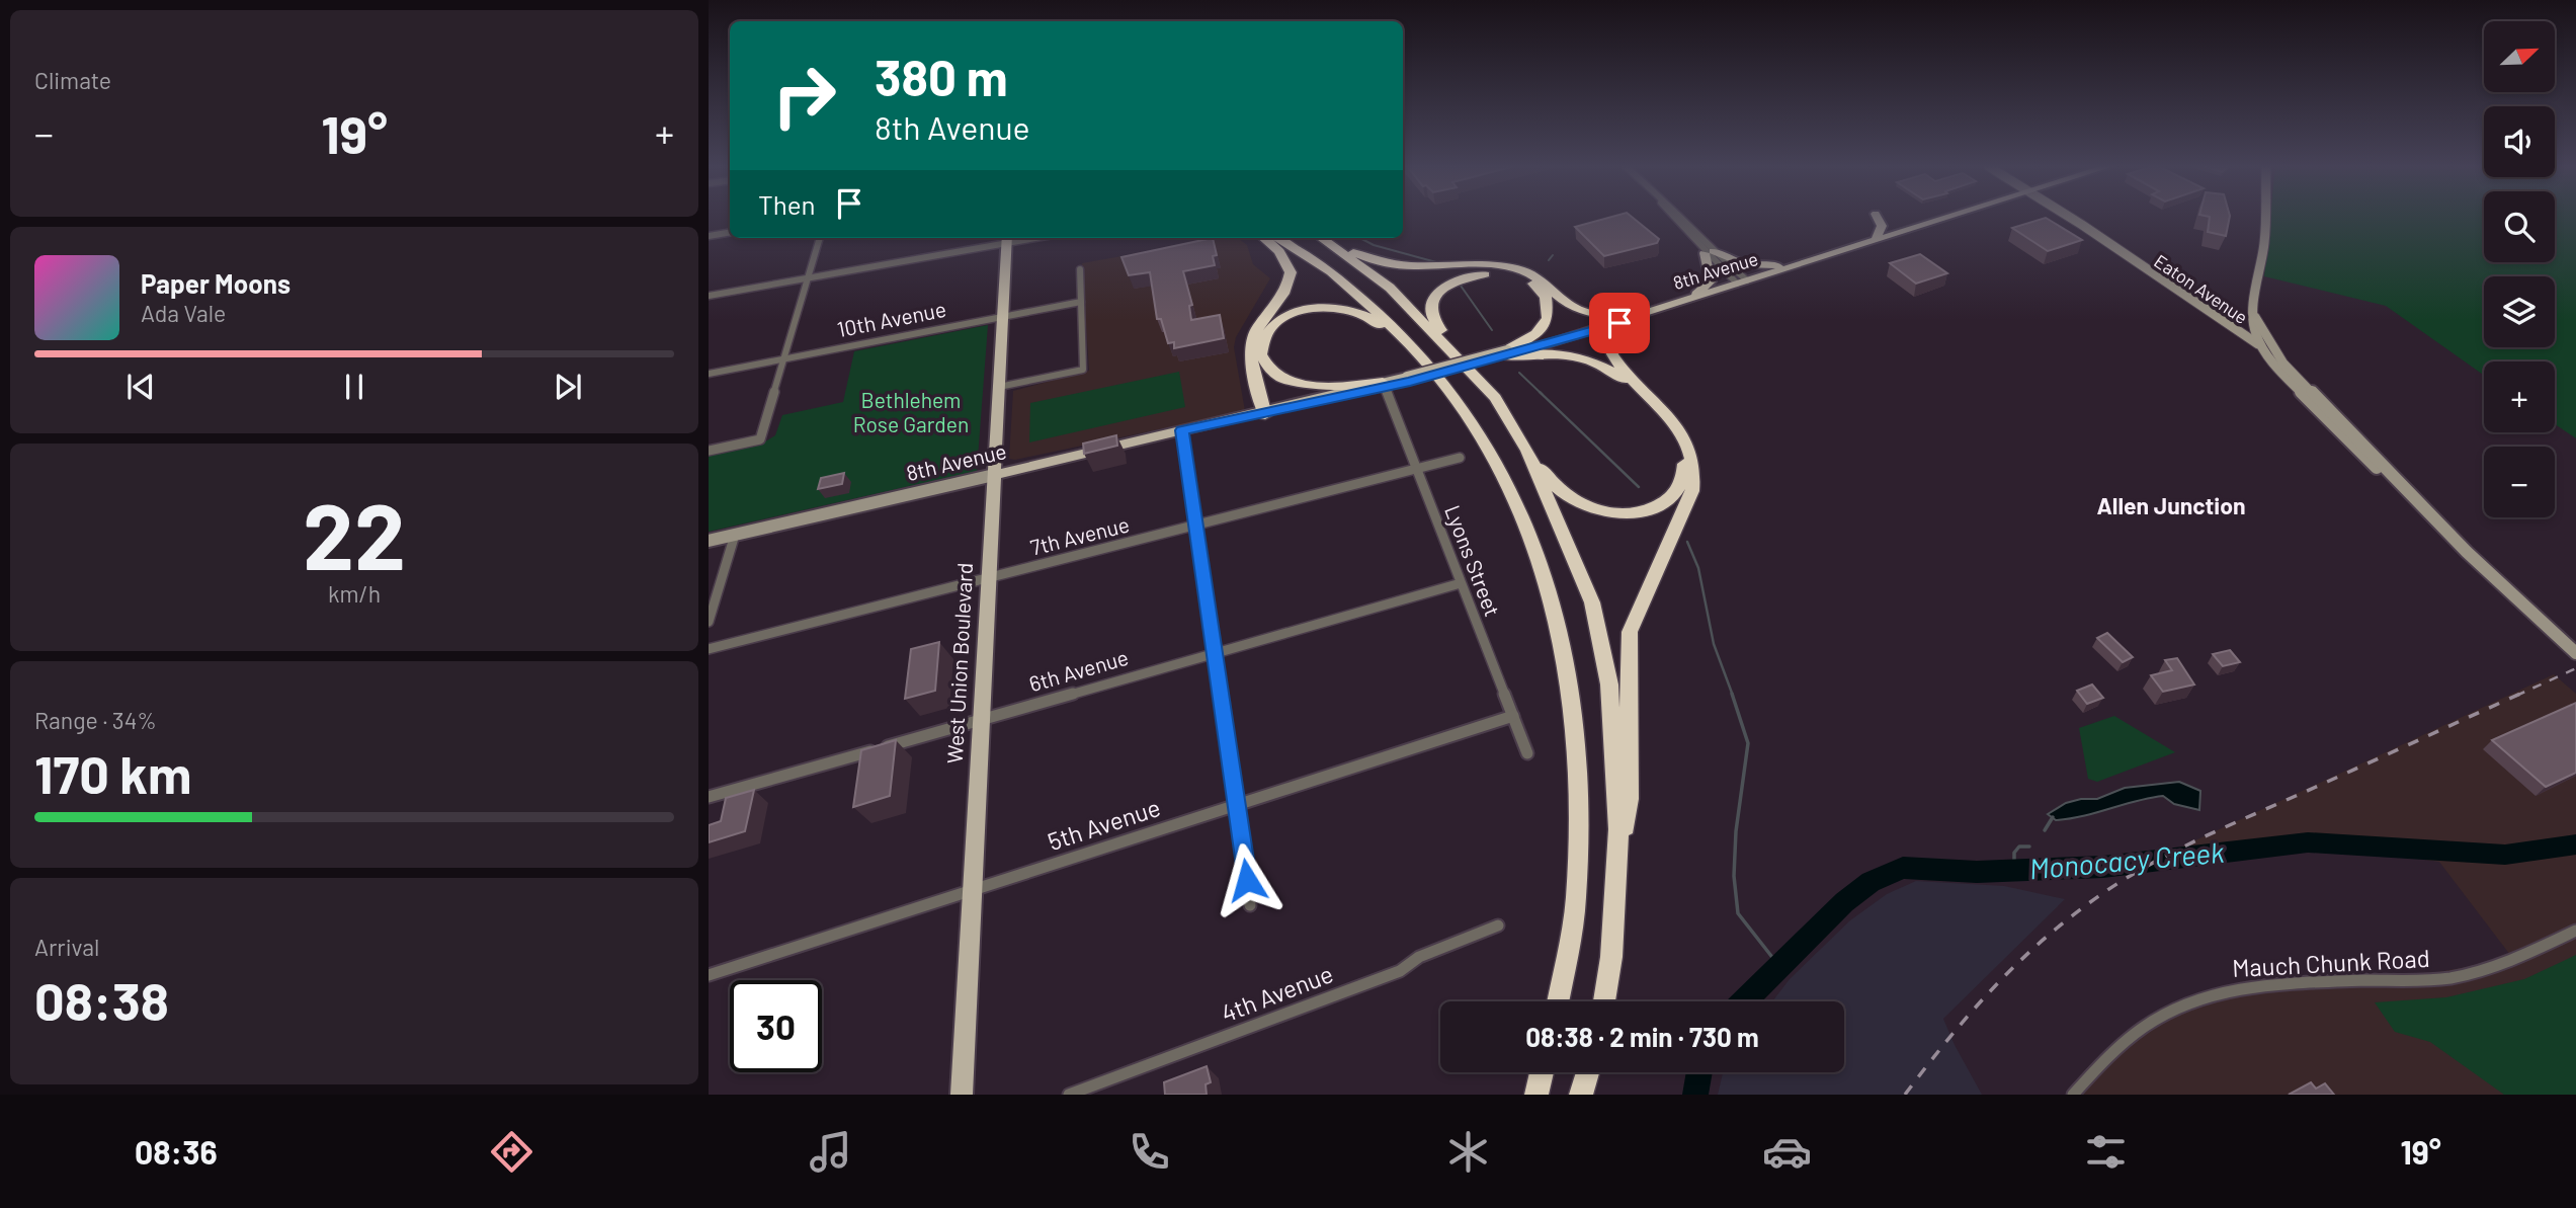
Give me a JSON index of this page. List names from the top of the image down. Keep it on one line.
{"streets":{"main road":["8th Avenue","Eaton Avenue","West Union Boulevard"],"street":["10th Avenue","7th Avenue","Lyons Street","6th Avenue","5th Avenue","Mauch Chunk Road","4th Avenue"]},"crossings":[["8th Avenue","Lyons Street"],["8th Avenue","West Union Boulevard"],["10th Avenue","West Union Boulevard"],["7th Avenue","Lyons Street"],["7th Avenue","West Union Boulevard"],["Lyons Street","6th Avenue"],["Lyons Street","5th Avenue"],["West Union Boulevard","6th Avenue"],["West Union Boulevard","5th Avenue"]],"districts":["Allen Junction"],"water":["Monocacy Creek"],"parks":["Bethlehem Rose Garden"],"north":"top right","page":{"tile":["Climate",["22","km/h"],["Range · 34%","170 km"],["Arrival","08:38"]],"map_buttons":["+","−"],"turn":["380 m","8th Avenue"],"heat":["−","19°","+"],"then":"Then","song":["Paper Moons","Ada Vale"],"limit":"30","trip":"08:38 · 2 min · 730 m","tabs":["08:36","19°"]}}
